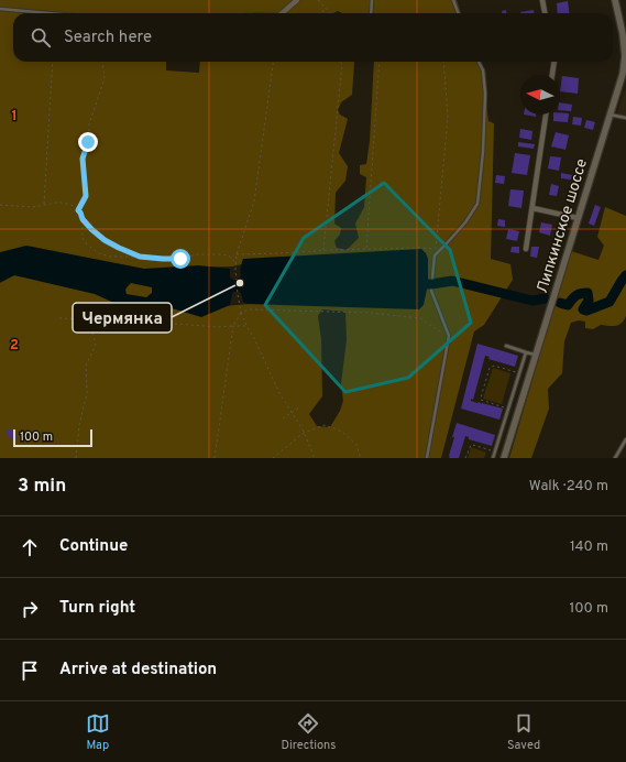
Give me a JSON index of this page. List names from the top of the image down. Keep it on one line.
{"streets":{"street":["Липкинское шоссе"]},"places":["Чермянка"],"scale_bar":"100 m","north":"left","page":{"search":"Search here","scale":"100 m","heading":["3 min","Walk · 240 m"],"list":[["Continue","140 m"],["Turn right","100 m"],"Arrive at destination"],"nav":["Map","Directions","Saved"]},"grid":{"rows":["1","2"]}}
